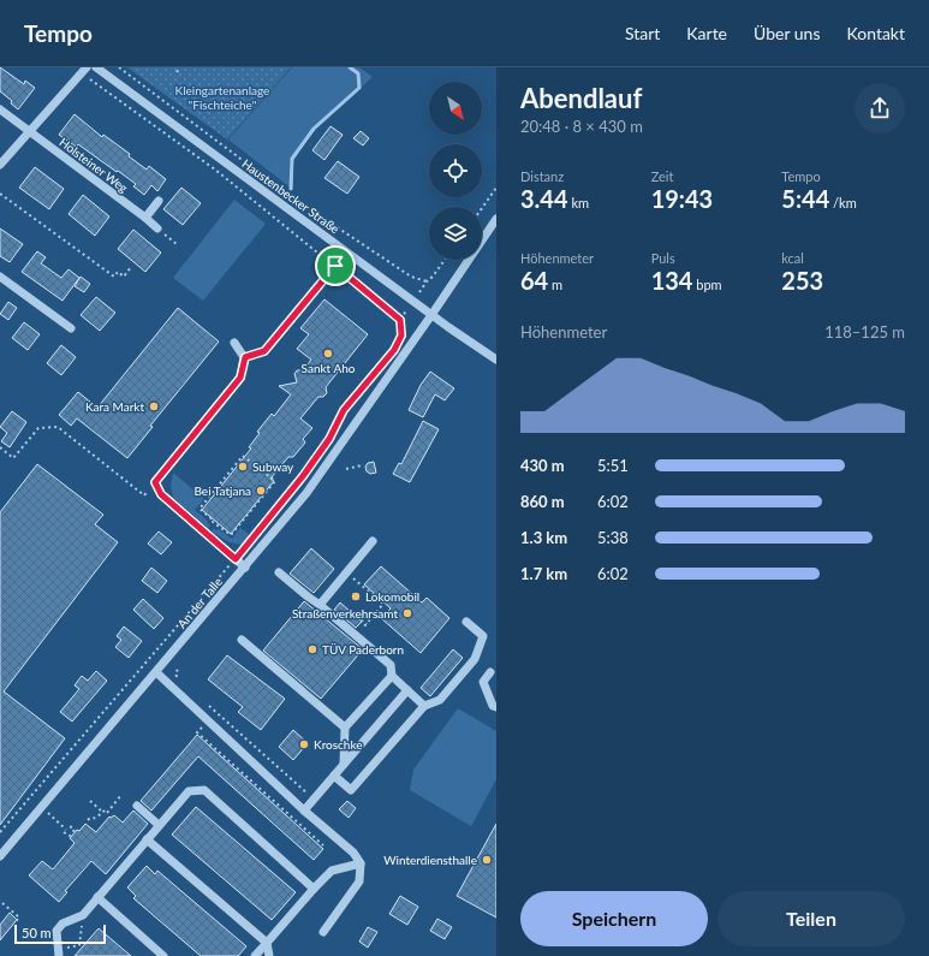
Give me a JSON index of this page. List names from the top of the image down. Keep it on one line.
{"streets":{"street":["Holsteiner Weg","Haustenbecker Straße","An der Talle"]},"crossings":[["Haustenbecker Straße","An der Talle"]],"parks":["Kleingartenanlage \"Fischteiche\""],"places":["Sankt Aho","Kara Markt","Subway","Bei Tatjana","Lokomobil","Straßenverkehrsamt","TÜV Paderborn","Kroschke","Winterdiensthalle"],"scale_bar":"50 m","north":"bottom right","page":{"header":"Tempo","nav":["Start","Karte","Über uns","Kontakt"],"heading":["Abendlauf","20:48 · 8 × 430 m"],"stats":[["Distanz","3.44 km"],["Zeit","19:43"],["Tempo","5:44 /km"],["Höhenmeter","64 m"],["Puls","134 bpm"],["kcal","253"]],"chart":["Höhenmeter","118–125 m"],"list":[{"name":"430 m","note":"5:51"},{"name":"860 m","note":"6:02"},{"name":"1.3 km","note":"5:38"},{"name":"1.7 km","note":"6:02"}],"buttons":["Speichern","Teilen"],"scale":"50 m"}}
